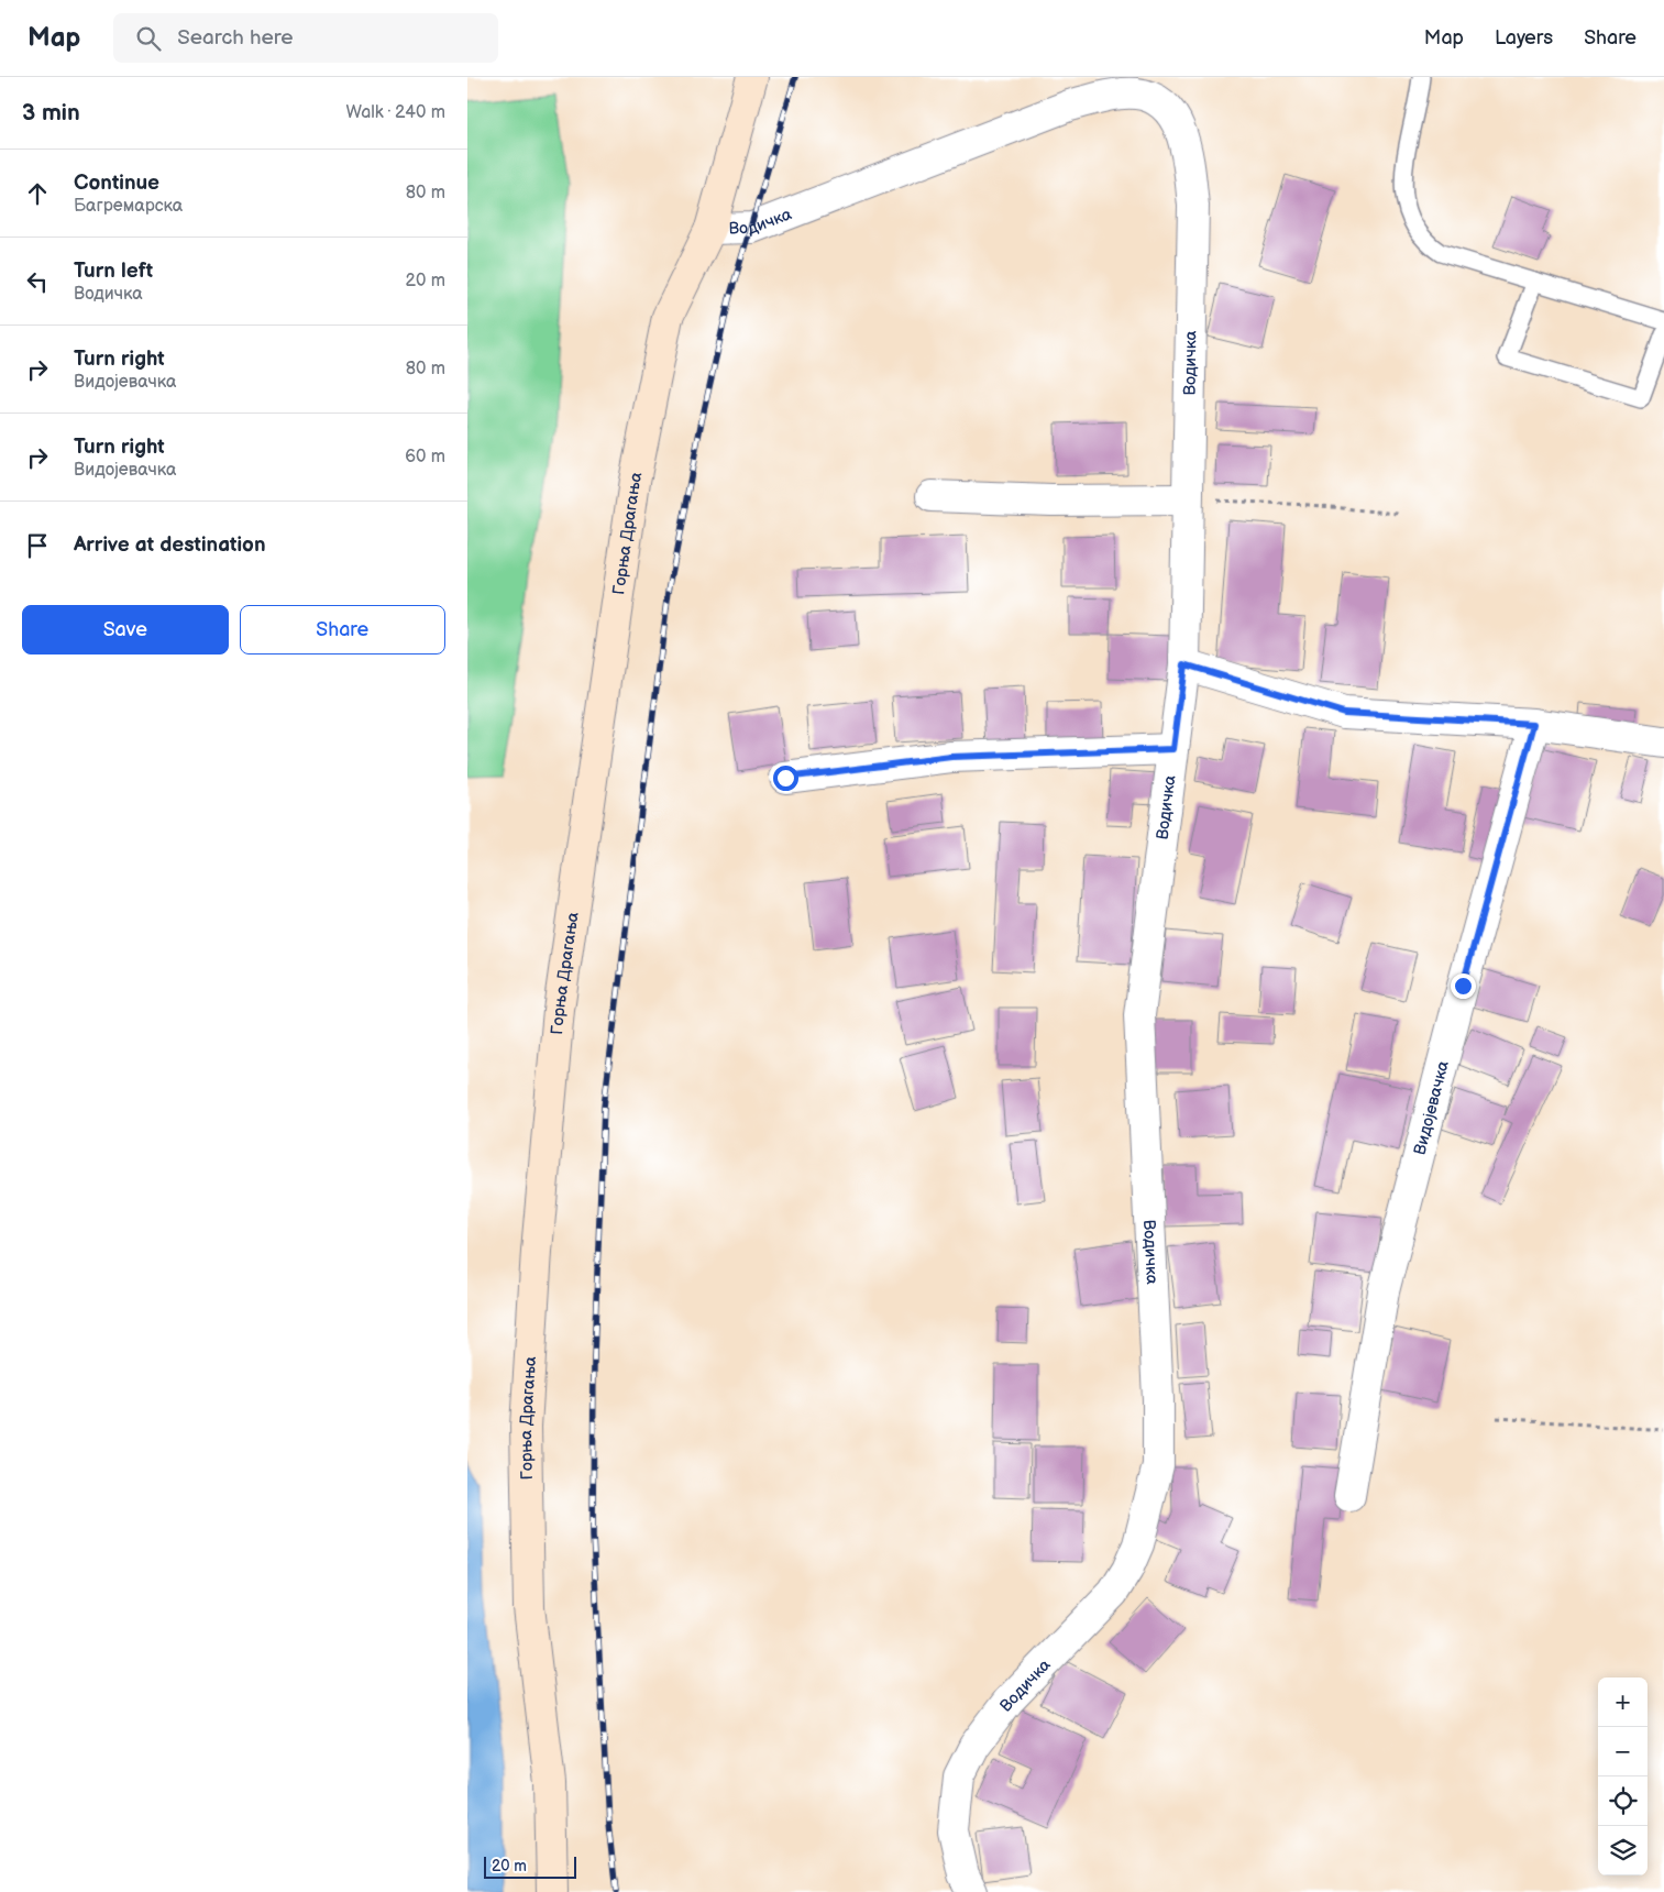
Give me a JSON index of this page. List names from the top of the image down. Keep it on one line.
{"streets":{"street":["Водичка","Горња Драгања","Видојевачка"]},"crossings":[["Водичка","Горња Драгања"]],"scale_bar":"20 m","page":{"header":"Map","search":"Search here","nav":["Map","Layers","Share"],"heading":["3 min","Walk · 240 m"],"list":[["Continue","Багремарска","80 m"],["Turn left","Водичка","20 m"],["Turn right","Видојевачка","80 m"],["Turn right","Видојевачка","60 m"],"Arrive at destination"],"buttons":["Save","Share"],"map_buttons":["+","−"],"scale":"20 m"}}
